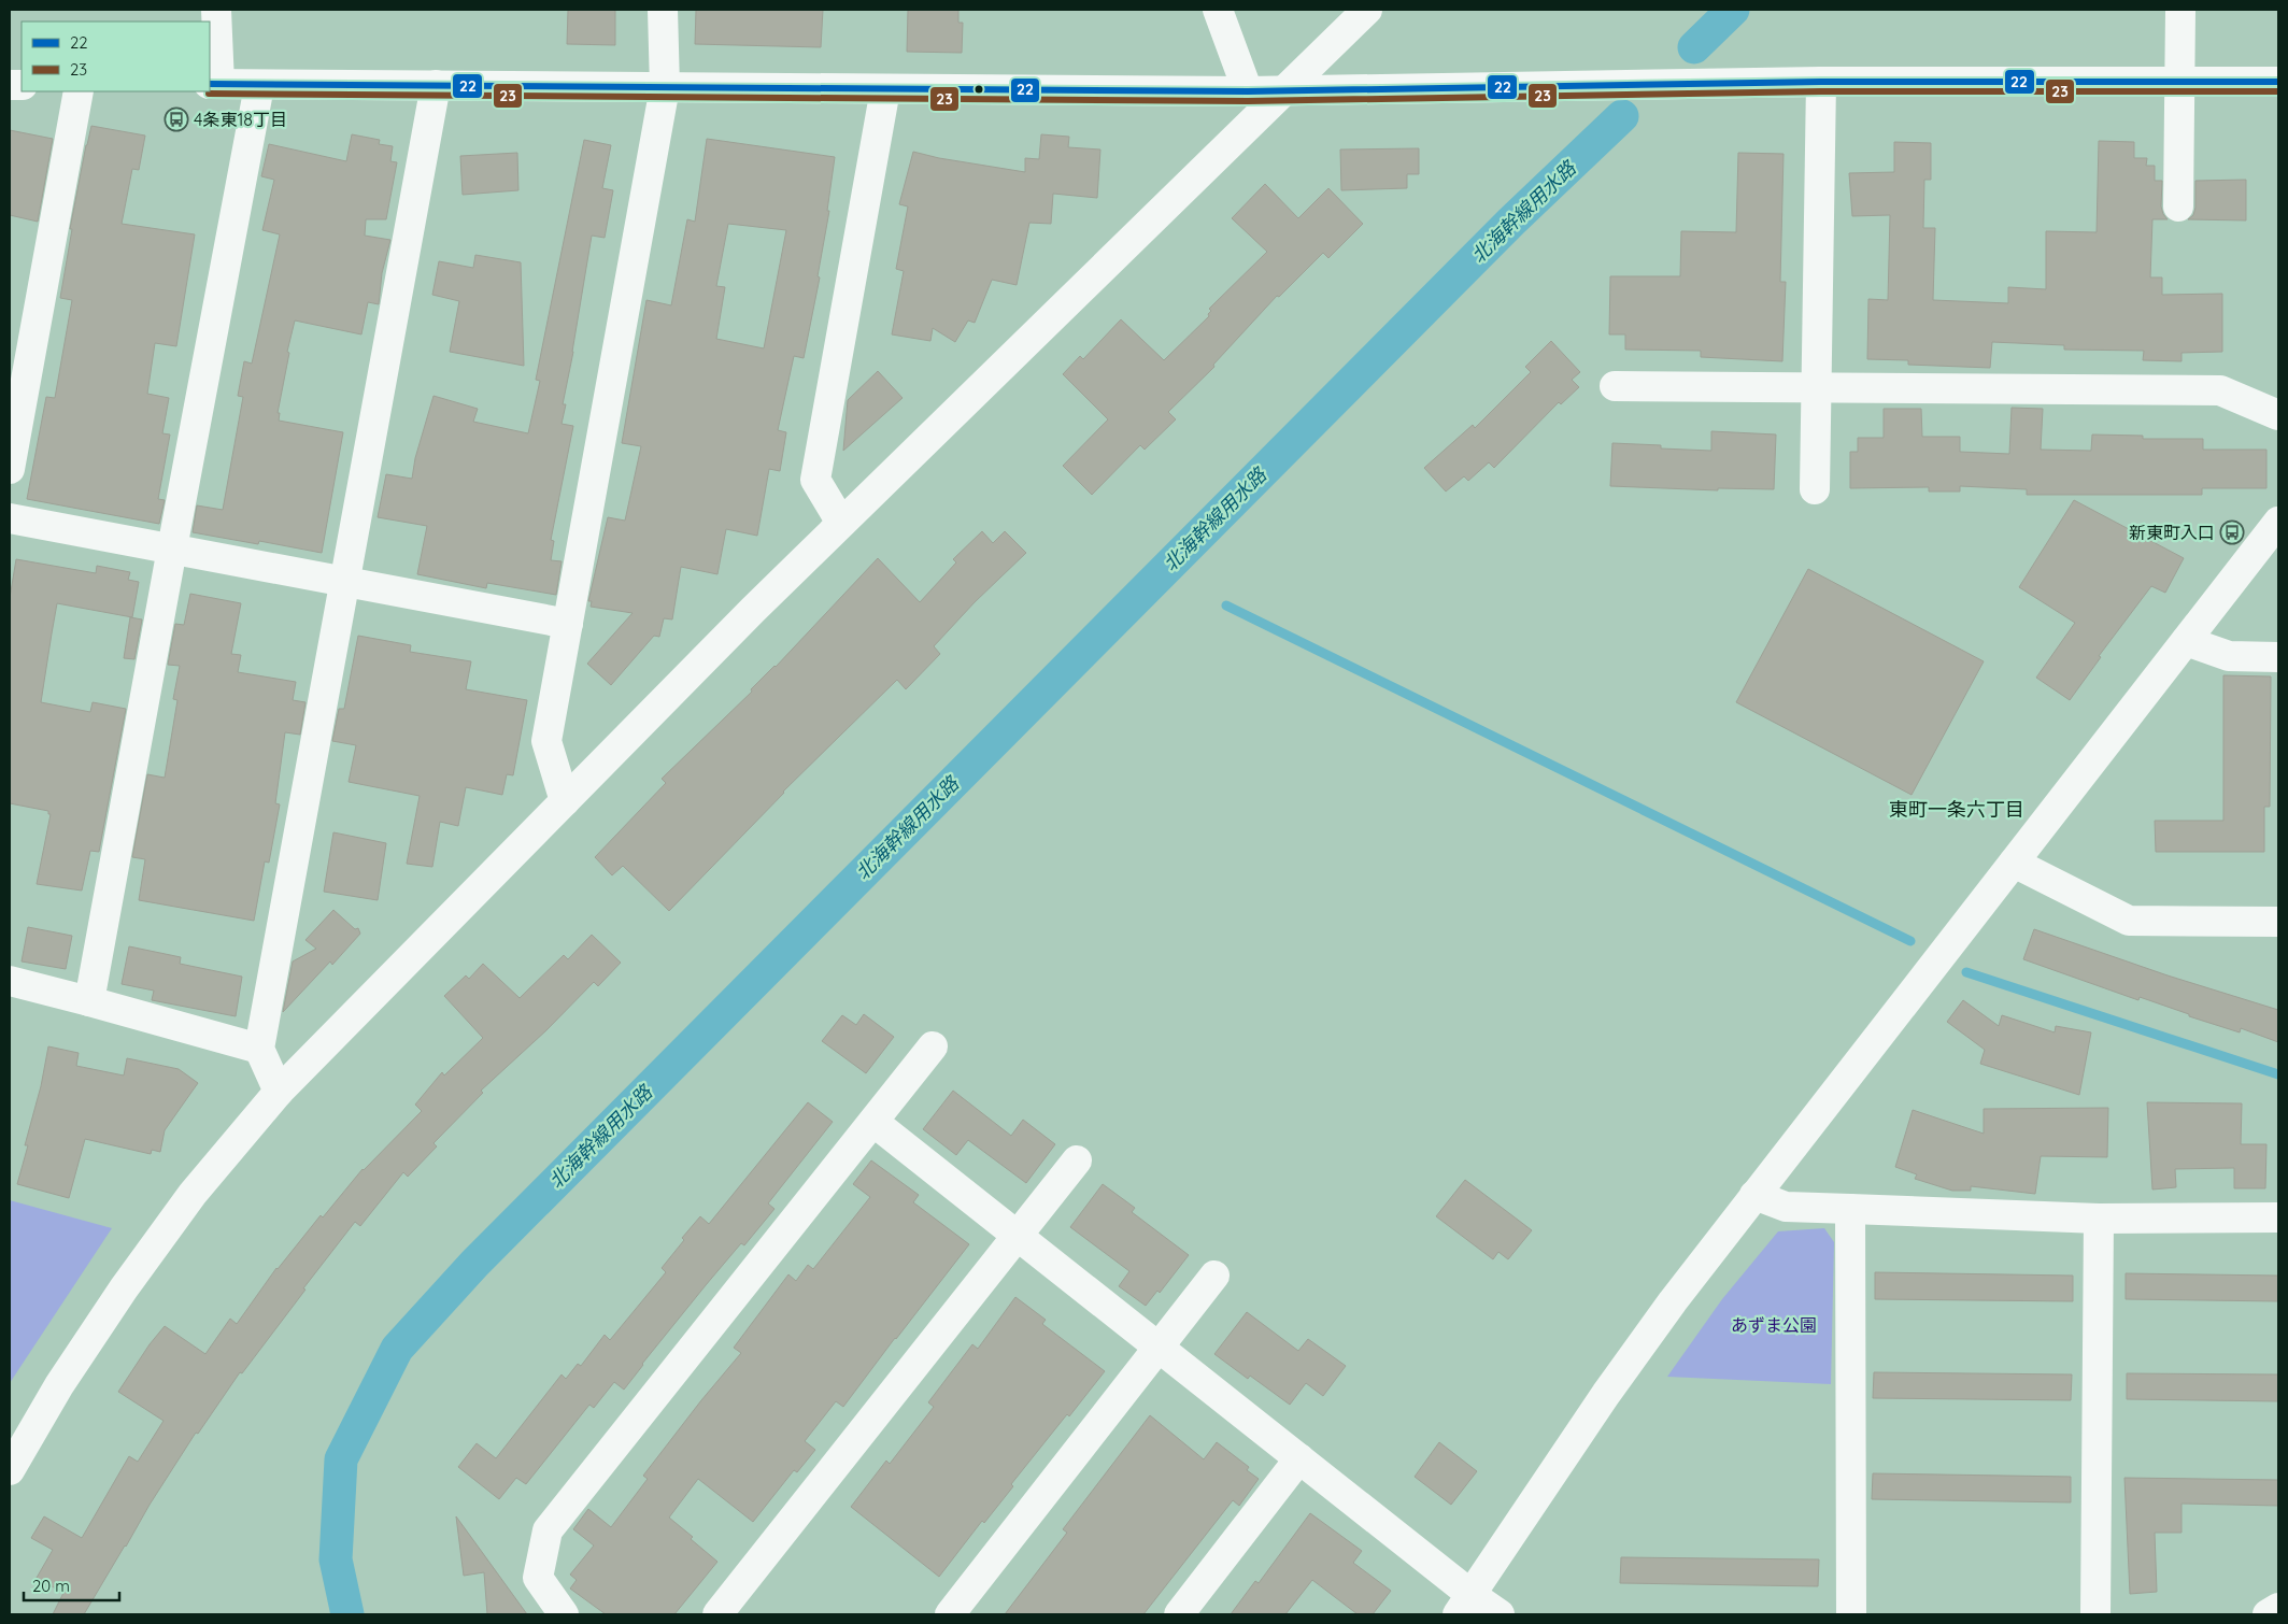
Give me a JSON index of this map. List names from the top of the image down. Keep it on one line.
{"districts":["東町一条六丁目"],"water":["北海幹線用水路"],"parks":["あずま公園"],"places":{"bus stop":["4条東18丁目","新東町入口"]},"lines":["transit line 22","transit line 23"],"legend":["22","23"],"scale_bar":"20 m"}
